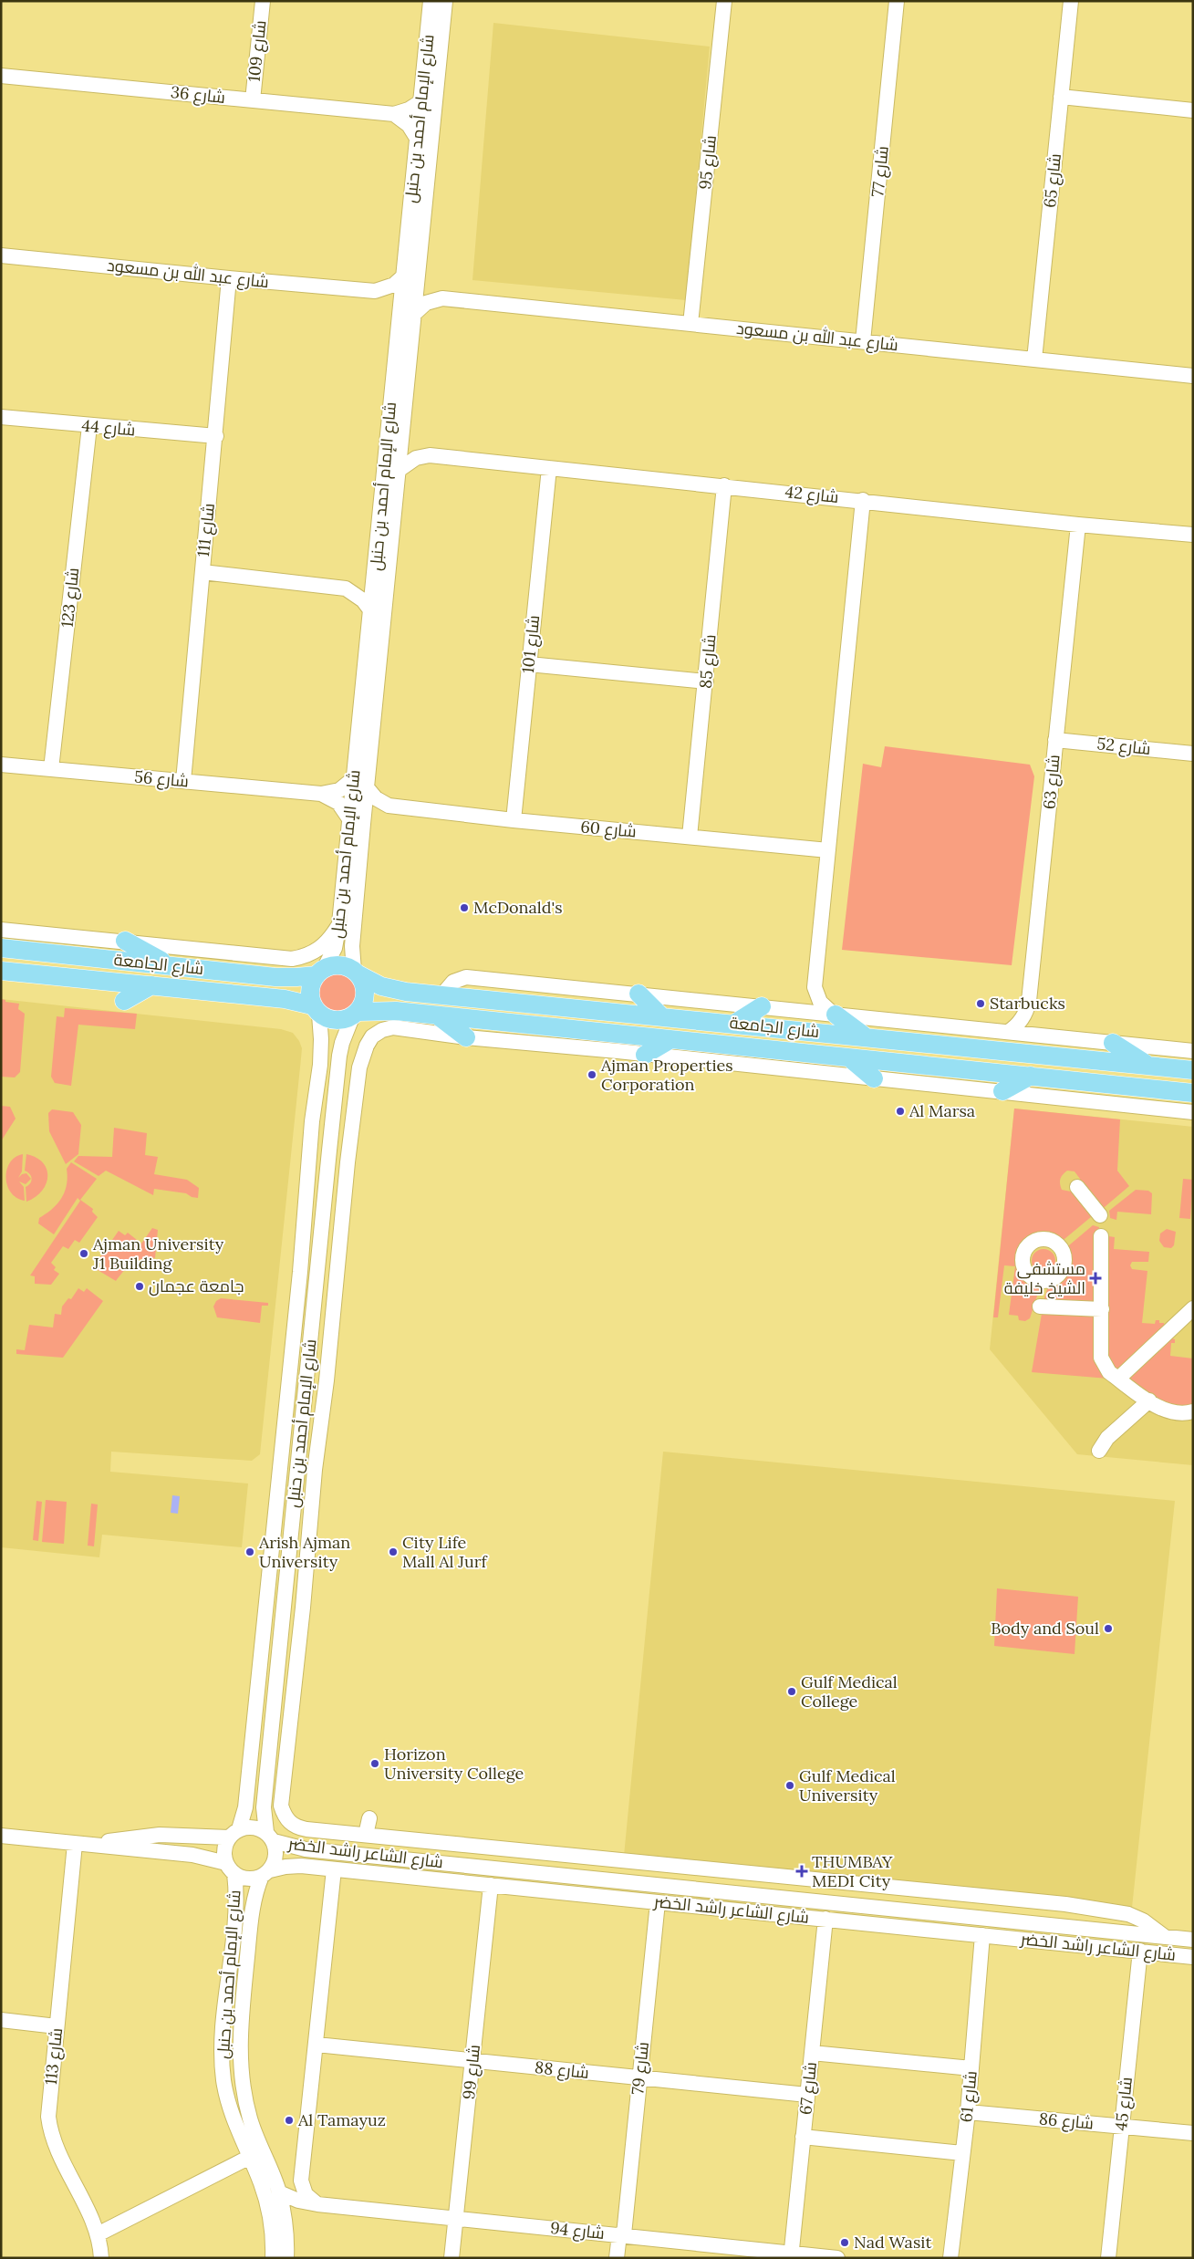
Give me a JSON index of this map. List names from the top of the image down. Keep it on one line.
{"streets":{"main road":["شارع الجامعة"],"street":["شارع 109","شارع 36","شارع الإمام أحمد بن حنبل","شارع 95","شارع 77","شارع 65","شارع عبد الله بن مسعود","شارع 44","شارع 42","شارع 111","شارع 123","شارع 101","شارع 85","شارع 52","شارع 56","شارع 63","شارع 60","شارع الشاعر راشد الخضر","شارع 113","شارع 79","شارع 88","شارع 99","شارع 67","شارع 61","شارع 45","شارع 86","شارع 94"]},"crossings":[["شارع 109","شارع 36"],["شارع 36","شارع الإمام أحمد بن حنبل"],["شارع الإمام أحمد بن حنبل","شارع عبد الله بن مسعود"],["شارع الإمام أحمد بن حنبل","شارع 42"],["شارع الإمام أحمد بن حنبل","شارع 56"],["شارع الإمام أحمد بن حنبل","شارع الجامعة"],["شارع الإمام أحمد بن حنبل","شارع الشاعر راشد الخضر"],["شارع الإمام أحمد بن حنبل","شارع 94"],["شارع 95","شارع عبد الله بن مسعود"],["شارع 77","شارع عبد الله بن مسعود"],["شارع 65","شارع عبد الله بن مسعود"],["شارع عبد الله بن مسعود","شارع 111"],["شارع 44","شارع 111"],["شارع 44","شارع 123"],["شارع 42","شارع 101"],["شارع 42","شارع 85"],["شارع 42","شارع 63"],["شارع 111","شارع 56"],["شارع 123","شارع 56"],["شارع 101","شارع 60"],["شارع 85","شارع 60"],["شارع 52","شارع 63"],["شارع الشاعر راشد الخضر","شارع 79"],["شارع الشاعر راشد الخضر","شارع 99"],["شارع الشاعر راشد الخضر","شارع 67"],["شارع الشاعر راشد الخضر","شارع 61"],["شارع الشاعر راشد الخضر","شارع 45"],["شارع 79","شارع 88"],["شارع 79","شارع 94"],["شارع 88","شارع 99"],["شارع 88","شارع 67"],["شارع 99","شارع 94"],["شارع 67","شارع 94"],["شارع 61","شارع 86"],["شارع 45","شارع 86"]],"places":{"other":["McDonald's","Starbucks","Ajman Properties Corporation","Al Marsa","Ajman University J1 Building","جامعة عجمان","Arish Ajman University","City Life Mall Al Jurf","Body and Soul","Gulf Medical College","Horizon University College","Gulf Medical University","Al Tamayuz","Nad Wasit"],"health":["مستشفى الشيخ خليفة","THUMBAY MEDI City"]}}
